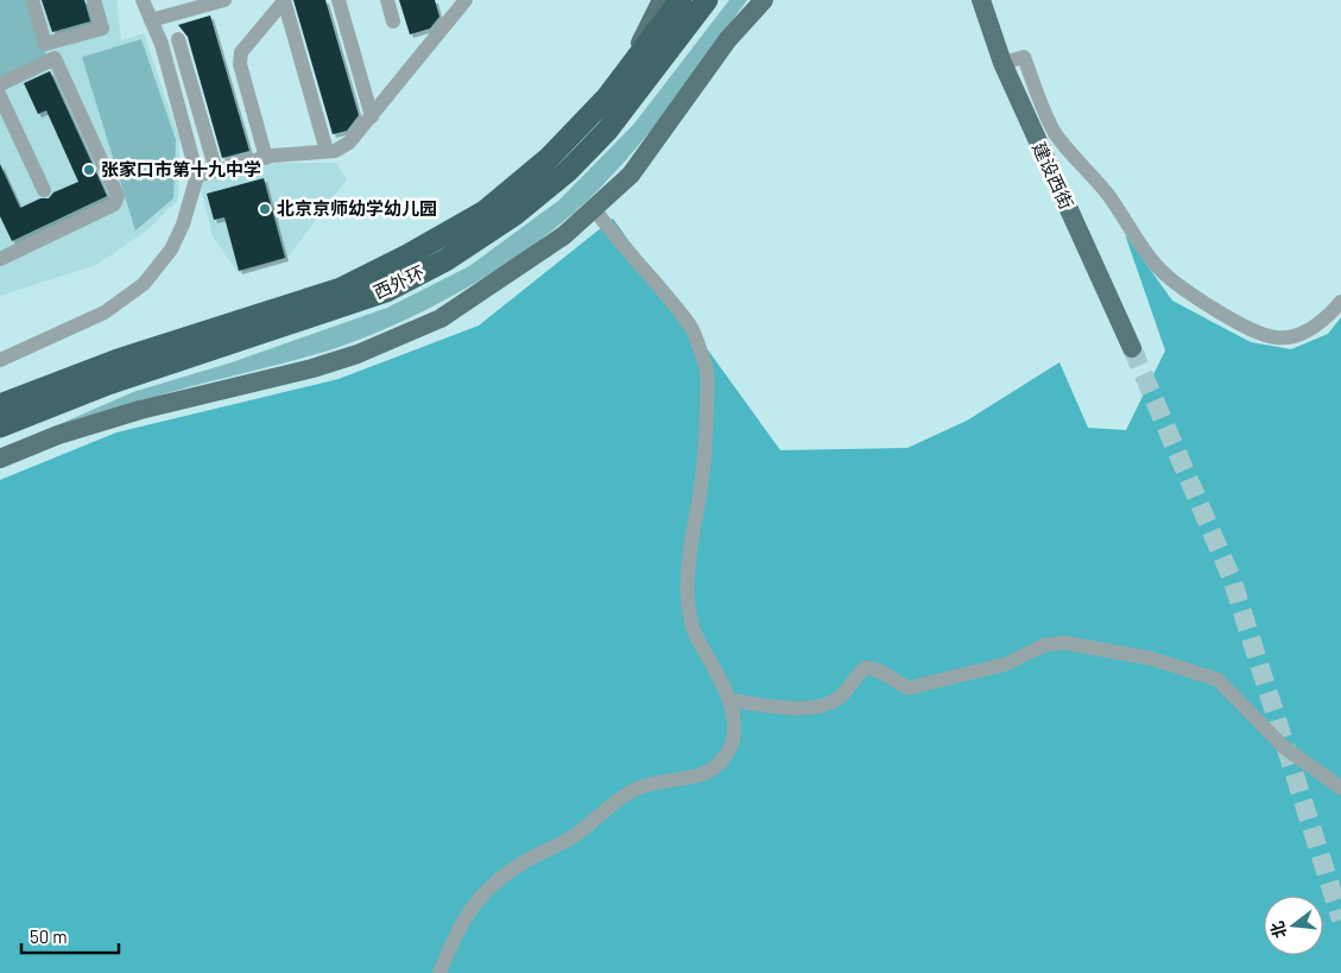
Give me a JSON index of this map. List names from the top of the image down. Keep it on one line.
{"streets":{"highway":["西外环"],"main road":["建设西街"]},"places":["张家口市第十九中学","北京京师幼学幼儿园"],"scale_bar":"50 m","north":"left"}
